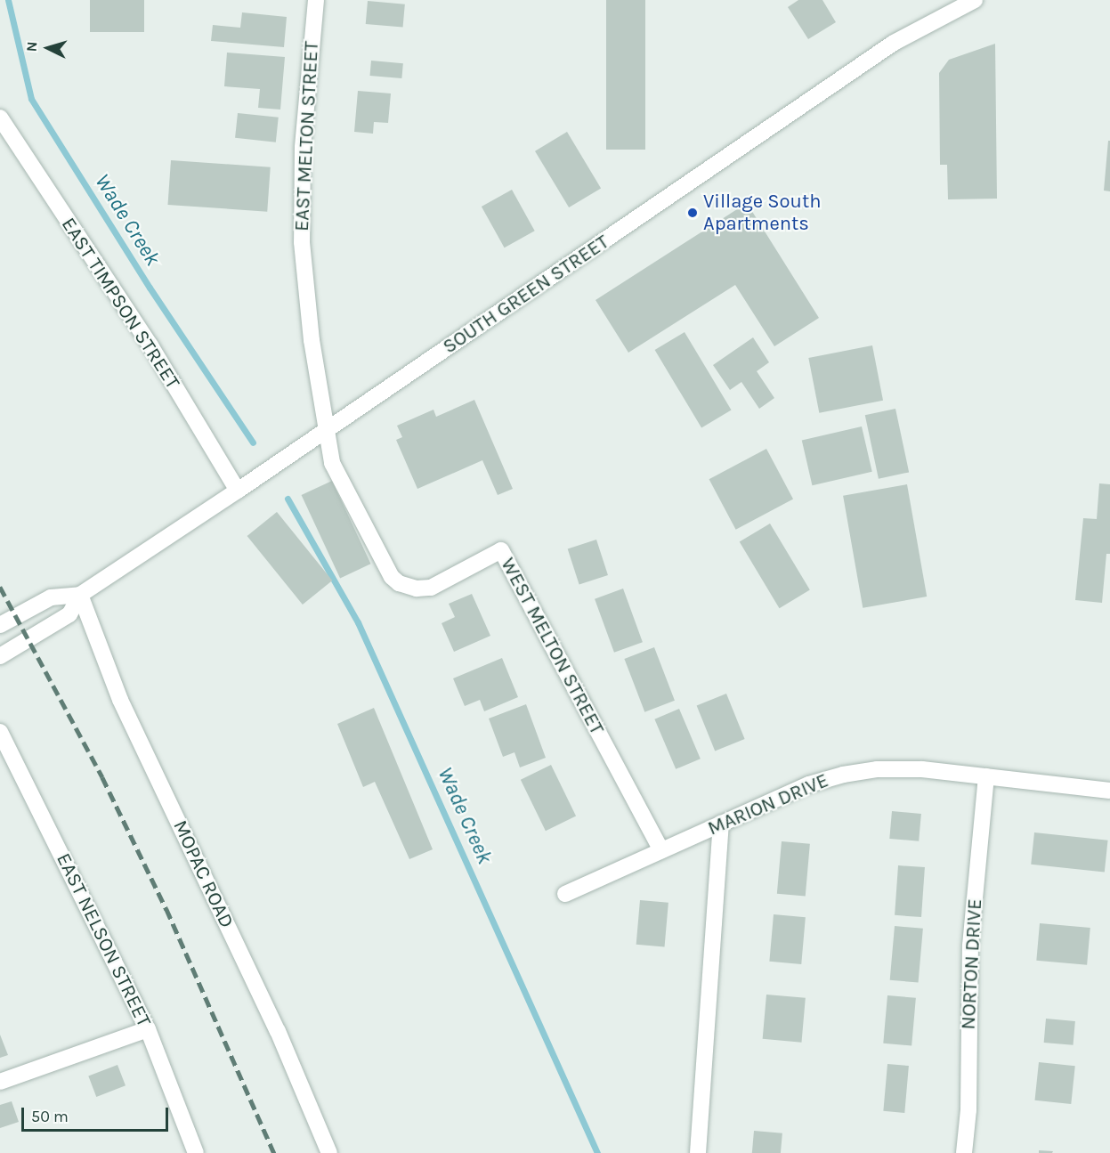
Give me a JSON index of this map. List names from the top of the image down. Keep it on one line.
{"streets":{"street":["EAST MELTON STREET","SOUTH GREEN STREET","EAST TIMPSON STREET","WEST MELTON STREET","MARION DRIVE","MOPAC ROAD","EAST NELSON STREET","NORTON DRIVE"]},"crossings":[["EAST MELTON STREET","SOUTH GREEN STREET"],["EAST MELTON STREET","WEST MELTON STREET"],["SOUTH GREEN STREET","EAST TIMPSON STREET"],["SOUTH GREEN STREET","WEST MELTON STREET"],["SOUTH GREEN STREET","MOPAC ROAD"],["WEST MELTON STREET","MARION DRIVE"],["MARION DRIVE","NORTON DRIVE"]],"water":["Wade Creek"],"places":["Village South Apartments"],"scale_bar":"50 m","north":"left"}
